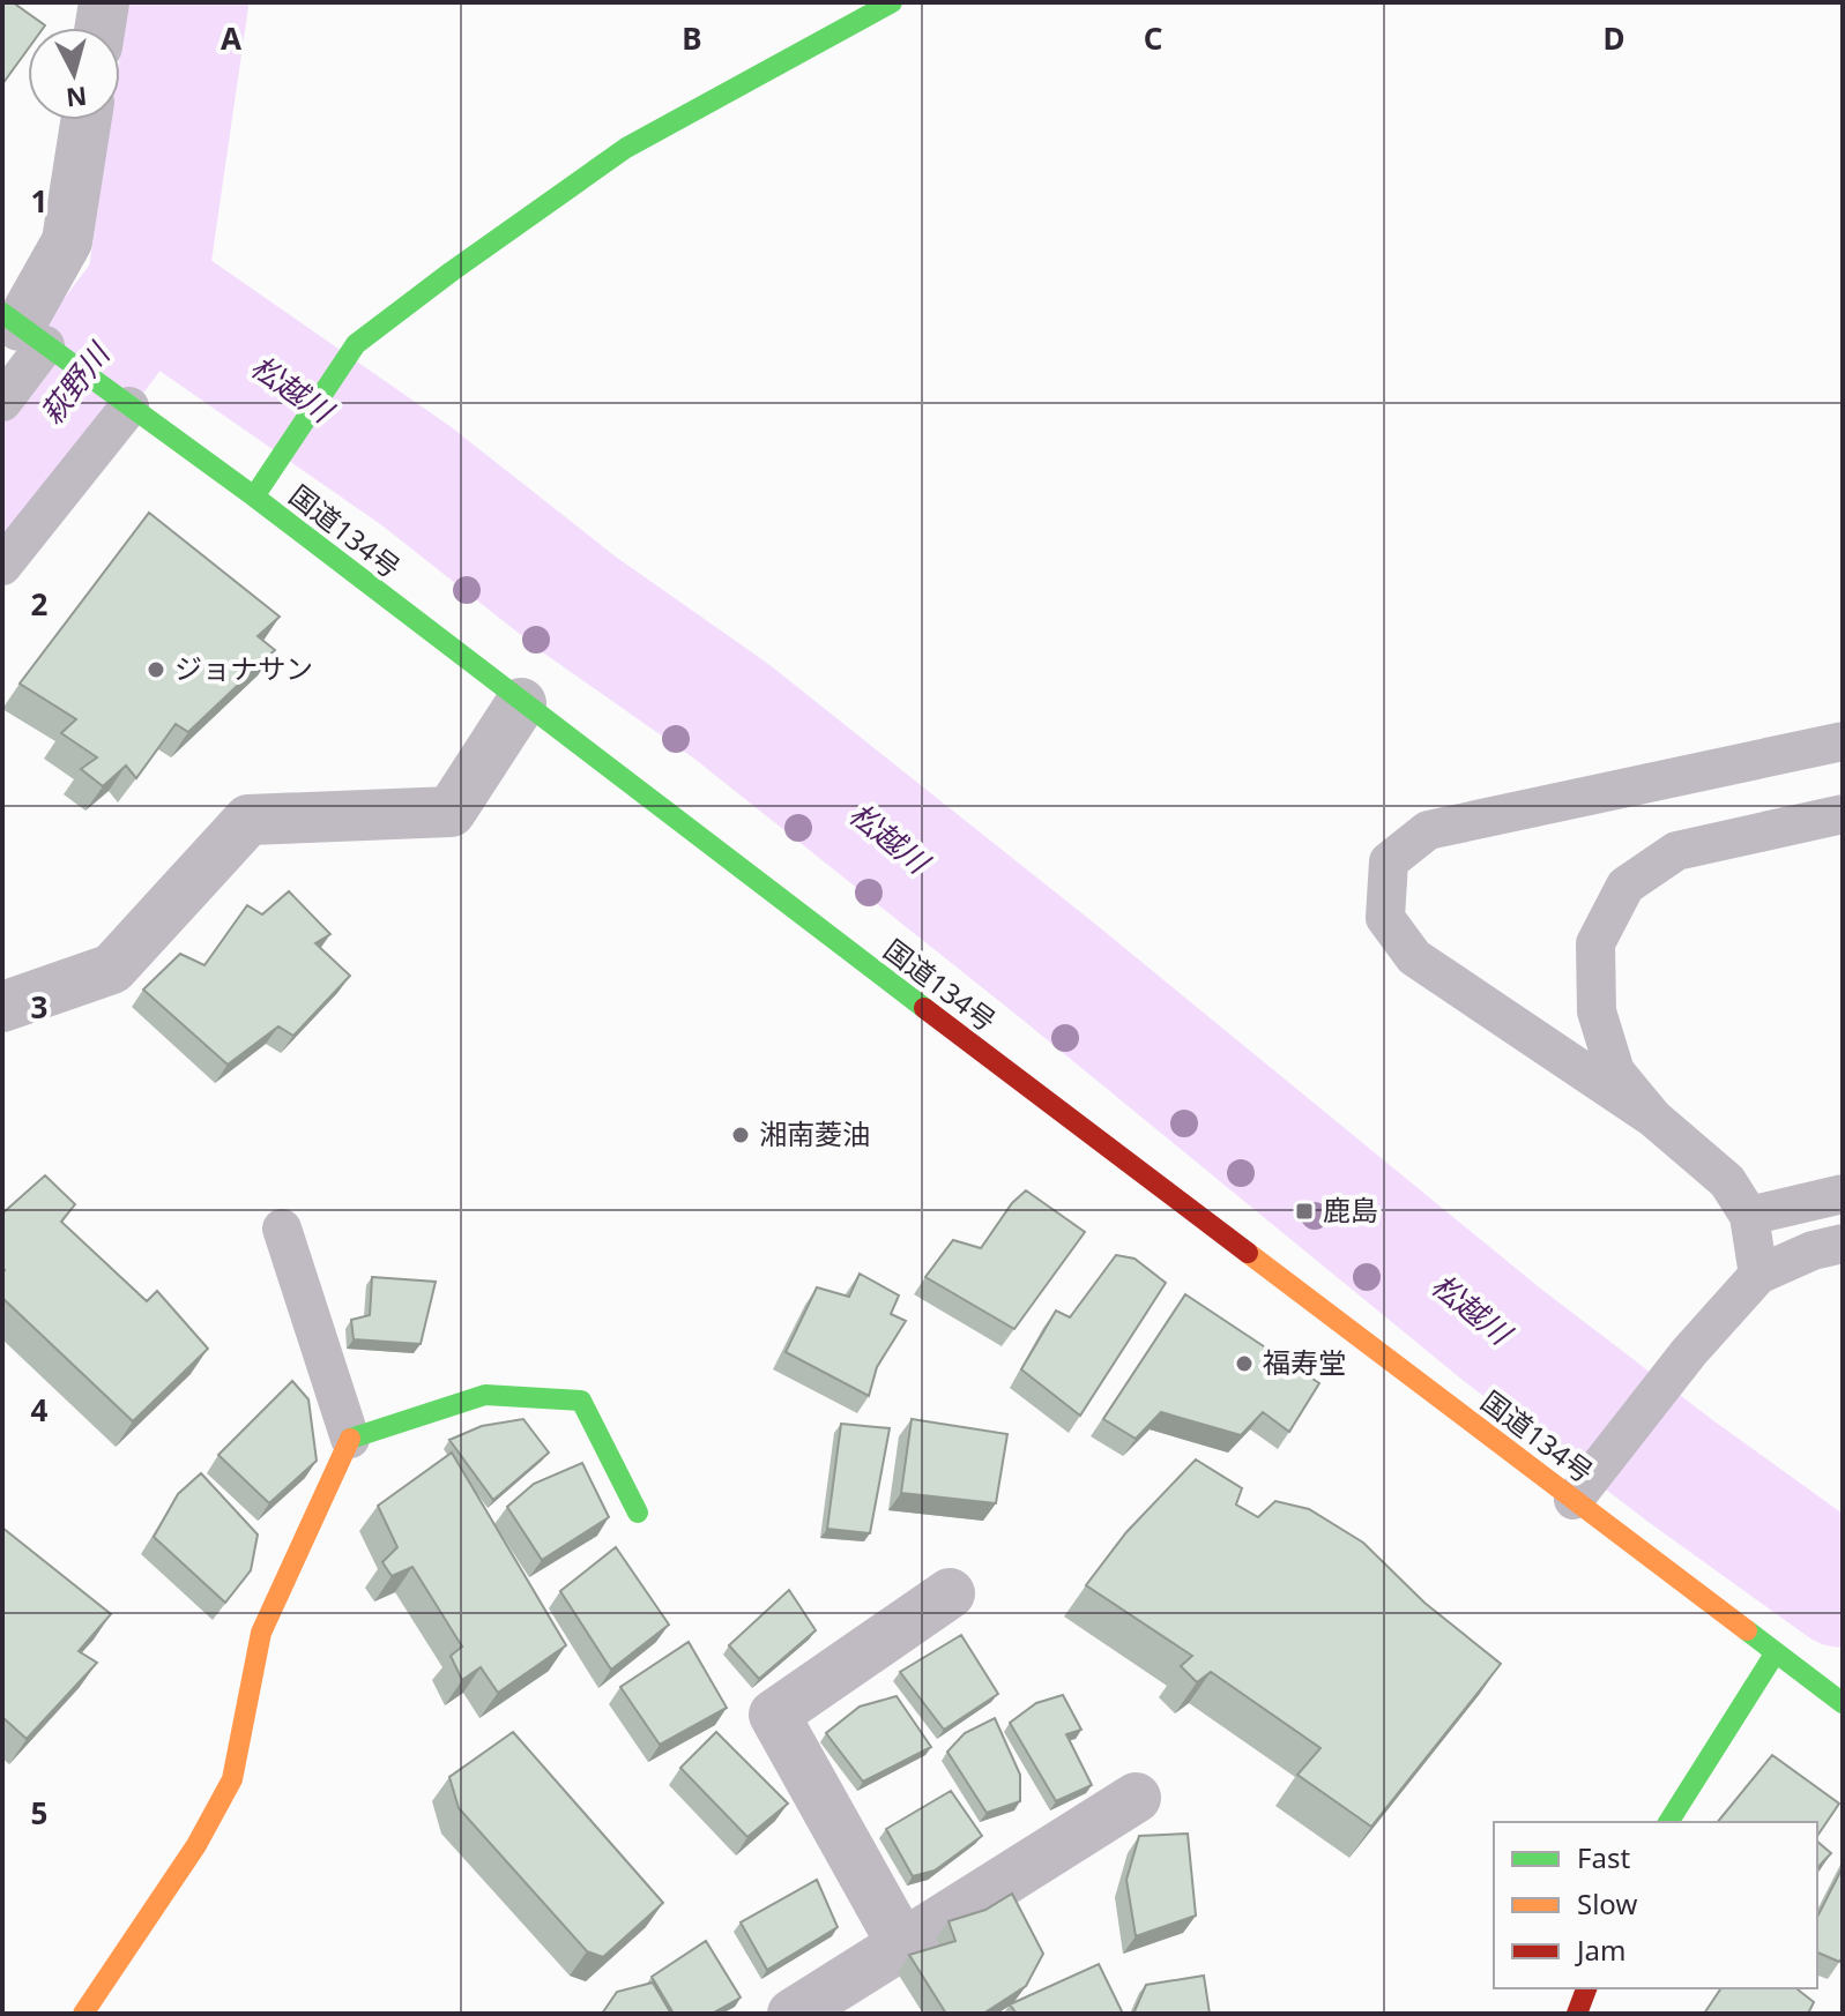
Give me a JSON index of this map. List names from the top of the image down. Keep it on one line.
{"streets":{"main road":["国道134号"]},"water":["萩野川","松越川"],"places":{"other":["ジョナサン","湘南菱油","福寿堂"],"transit":["鹿島"]},"legend":["Fast","Slow","Jam"],"north":"bottom","grid":{"columns":["A","B","C","D"],"rows":["1","2","3","4","5"]}}
